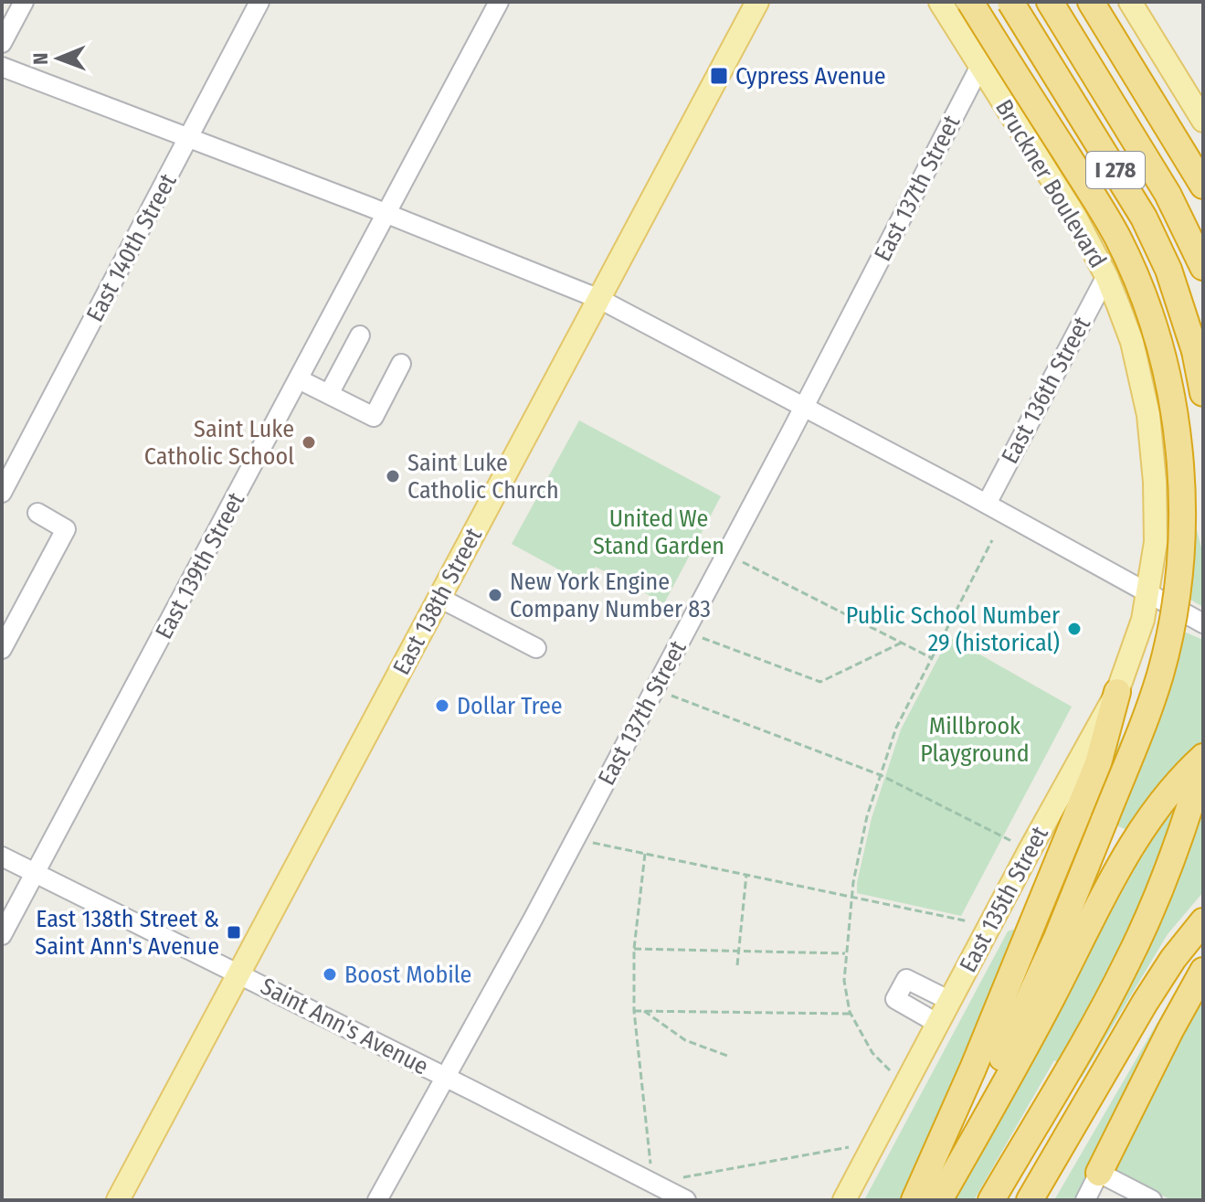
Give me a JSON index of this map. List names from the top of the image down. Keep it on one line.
{"streets":{"highway":["I 278"],"main road":["Bruckner Boulevard","East 138th Street","East 135th Street"],"street":["East 137th Street","East 140th Street","East 136th Street","East 139th Street","Saint Ann's Avenue"]},"crossings":[["Bruckner Boulevard","East 137th Street"],["Bruckner Boulevard","East 136th Street"],["Bruckner Boulevard","East 135th Street"],["East 137th Street","Saint Ann's Avenue"],["East 139th Street","Saint Ann's Avenue"],["East 138th Street","Saint Ann's Avenue"]],"parks":["United We Stand Garden","Millbrook Playground"],"places":{"transit":["Cypress Avenue","East 138th Street & Saint Ann's Avenue"],"other":["Saint Luke Catholic School","Saint Luke Catholic Church","New York Engine Company Number 83","Public School Number 29 (historical)","Dollar Tree","Boost Mobile"]},"north":"left"}
